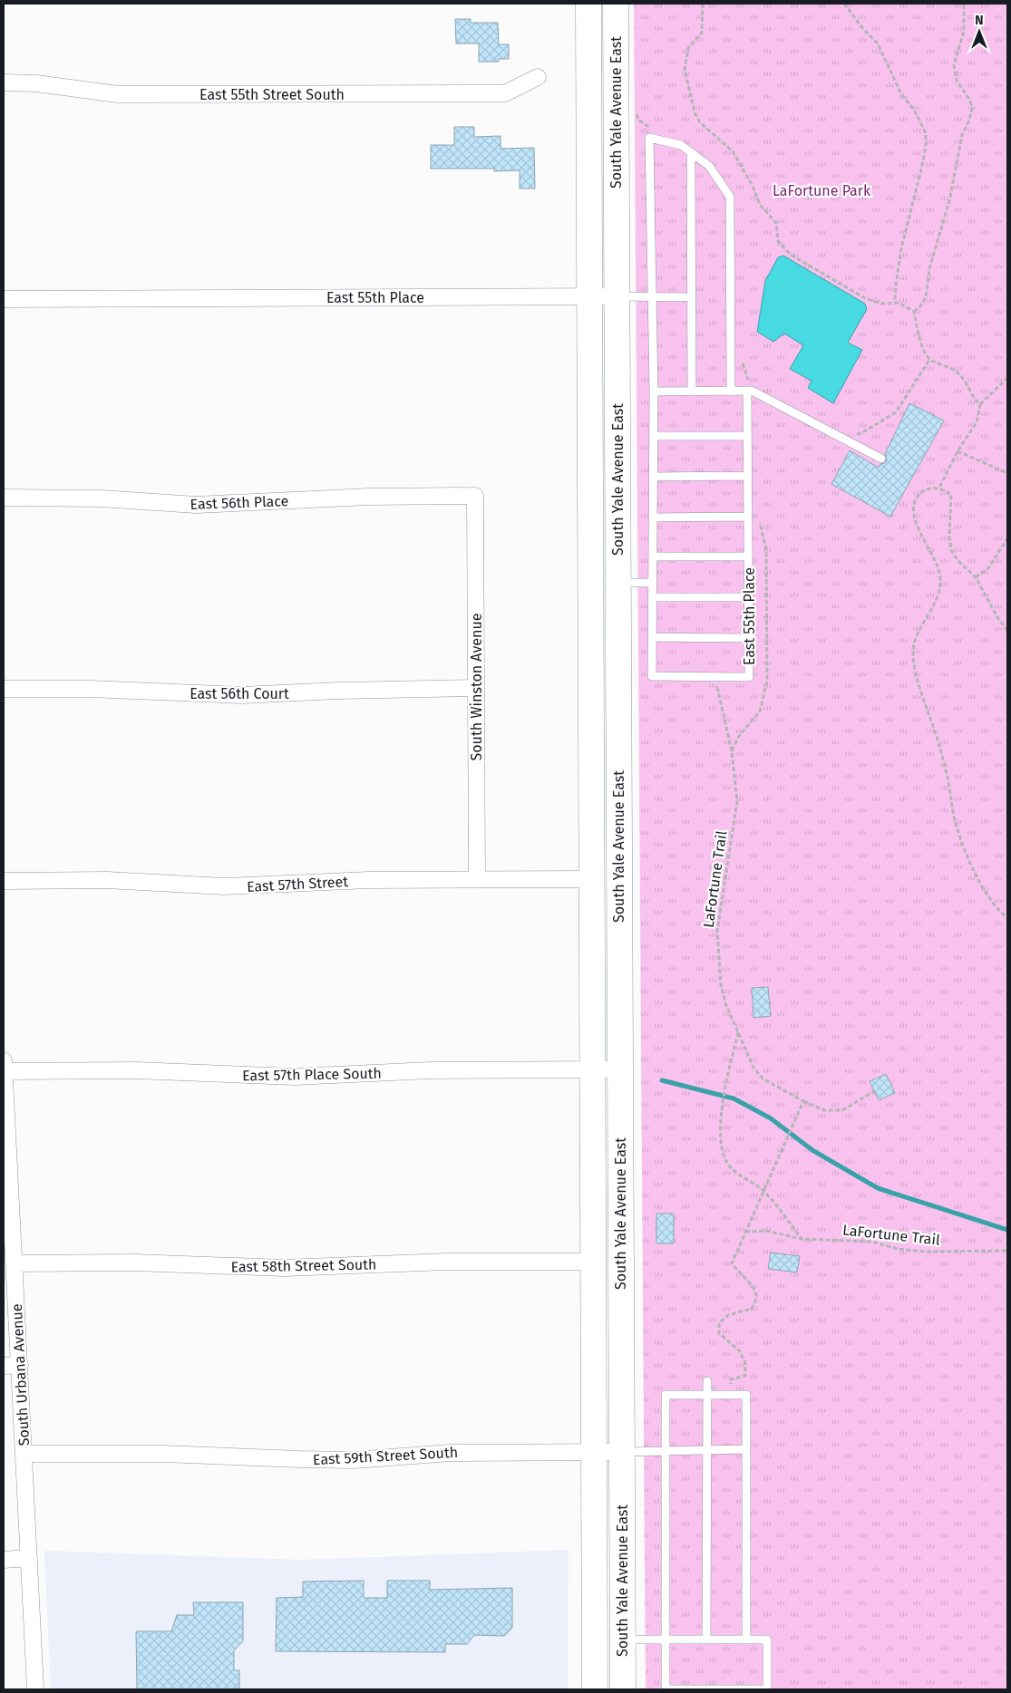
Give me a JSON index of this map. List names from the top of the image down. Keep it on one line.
{"streets":{"main road":["South Yale Avenue East"],"street":["East 55th Street South","East 55th Place","East 56th Place","South Winston Avenue","East 56th Court","East 57th Street","East 57th Place South","East 58th Street South","South Urbana Avenue","East 59th Street South"],"path":["LaFortune Trail"]},"crossings":[["South Yale Avenue East","East 55th Place"],["South Yale Avenue East","East 57th Street"],["South Yale Avenue East","East 57th Place South"],["South Yale Avenue East","East 58th Street South"],["South Yale Avenue East","East 59th Street South"],["East 56th Place","South Winston Avenue"],["South Winston Avenue","East 56th Court"],["South Winston Avenue","East 57th Street"],["East 57th Place South","South Urbana Avenue"],["East 58th Street South","South Urbana Avenue"],["South Urbana Avenue","East 59th Street South"]],"parks":["LaFortune Park"],"north":"top"}
